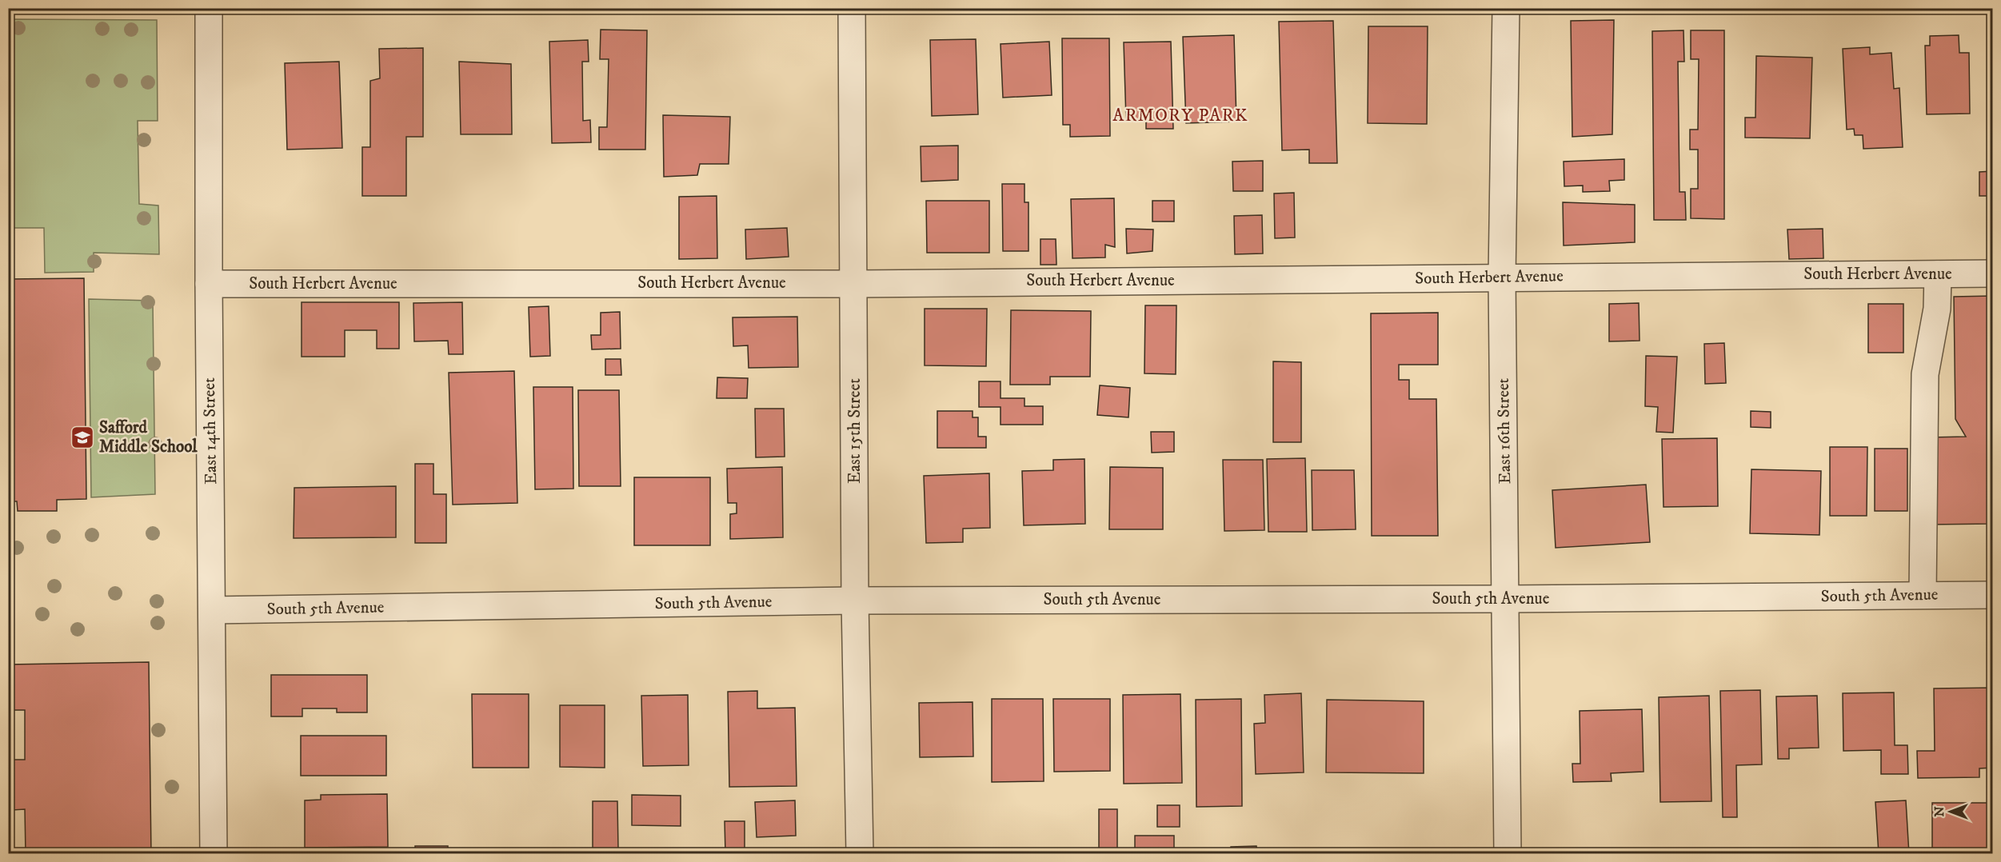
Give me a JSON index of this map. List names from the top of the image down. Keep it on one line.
{"streets":{"street":["South Herbert Avenue","East 14th Street","East 15th Street","East 16th Street","South 5th Avenue"]},"crossings":[["South Herbert Avenue","East 14th Street"],["South Herbert Avenue","East 15th Street"],["South Herbert Avenue","East 16th Street"],["East 14th Street","South 5th Avenue"],["East 15th Street","South 5th Avenue"],["East 16th Street","South 5th Avenue"]],"districts":["ARMORY PARK"],"places":{"school or university":["Safford Middle School"]},"north":"left"}
